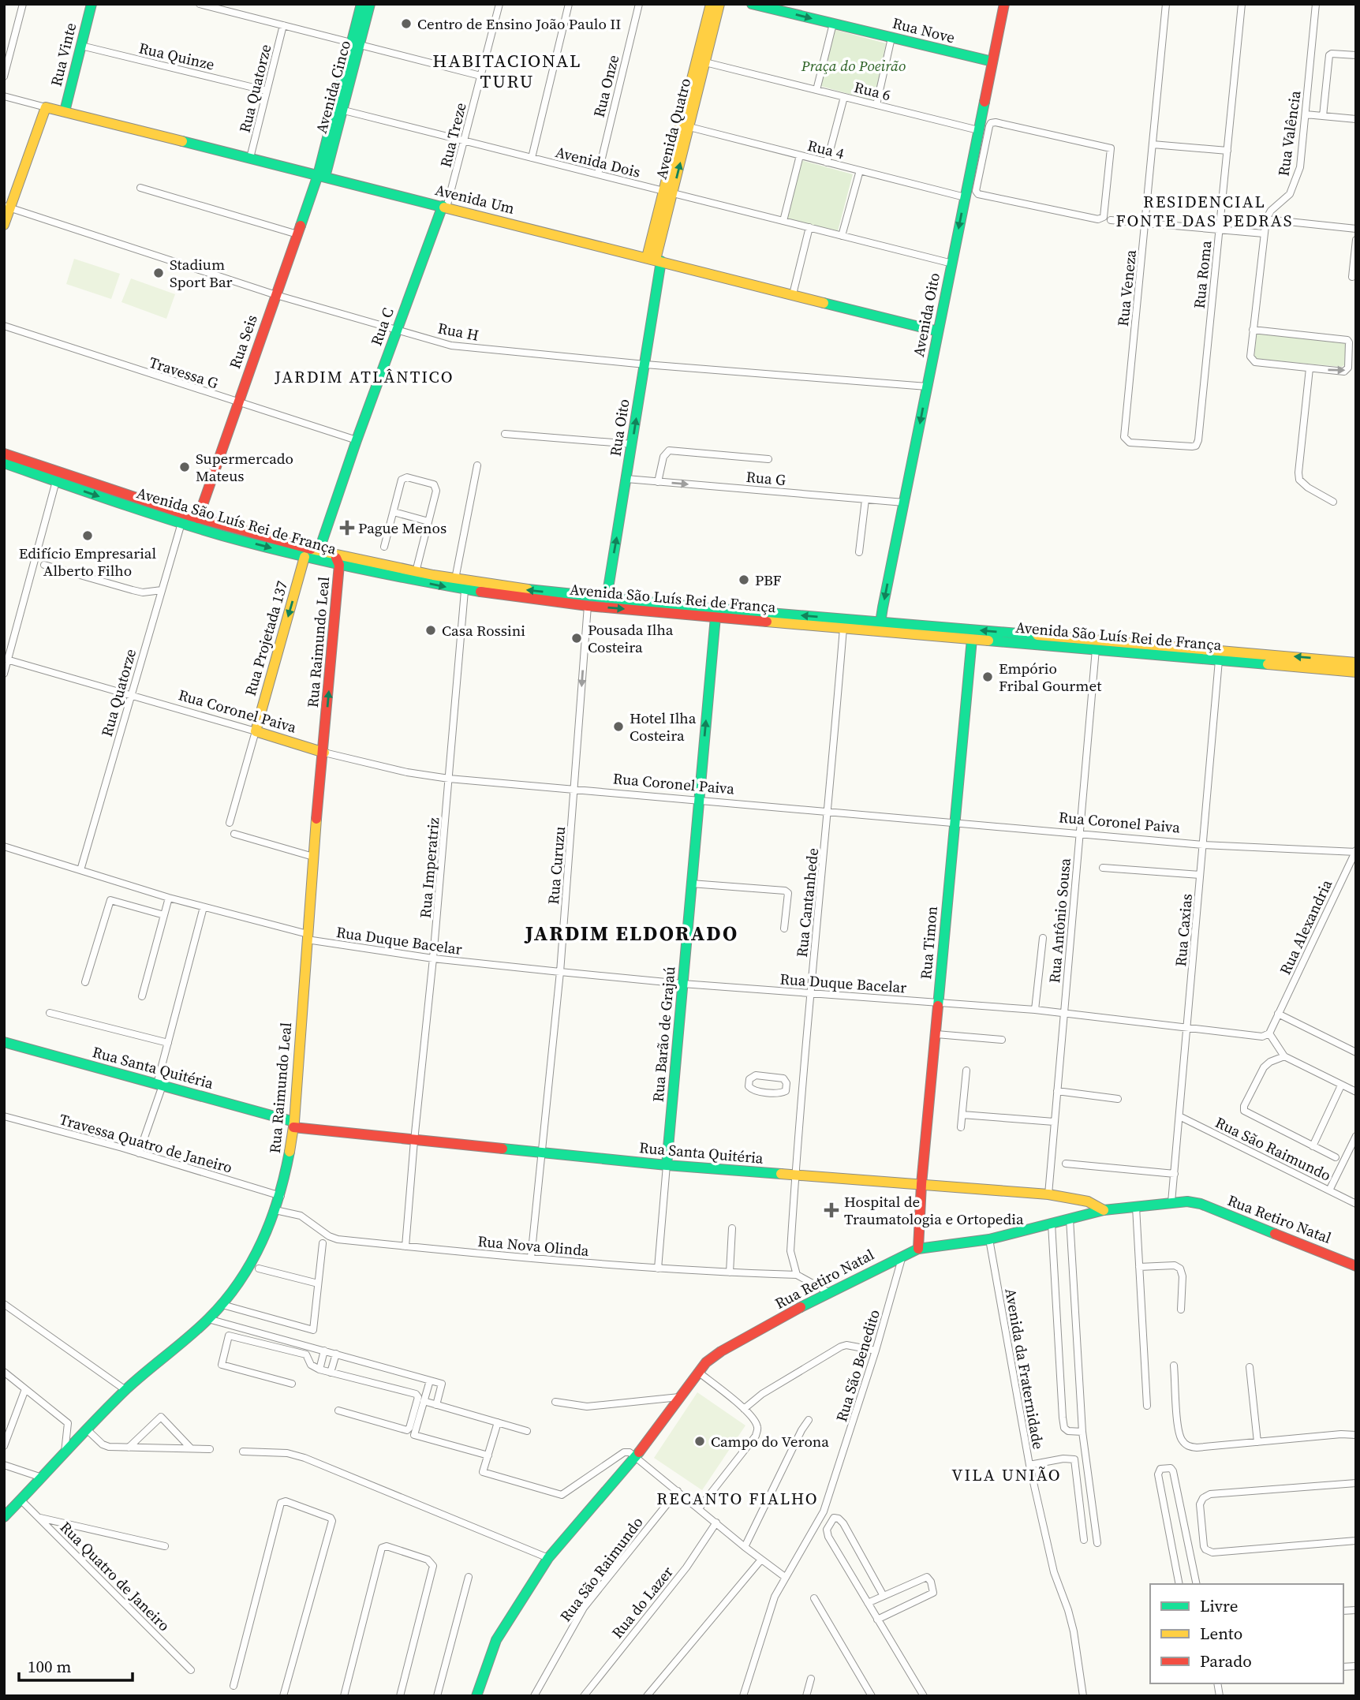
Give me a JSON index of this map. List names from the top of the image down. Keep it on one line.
{"streets":{"street":["Rua Nove","Rua Vinte","Rua Quinze","Rua Onze","Avenida Cinco","Rua Quatorze","Rua 6","Avenida Quatro","Rua Valência","Rua Treze","Rua 4","Avenida Dois","Avenida Um","Rua Roma","Rua Veneza","Avenida Oito","Rua C","Rua H","Rua Seis","Travessa G","Rua Oito","Rua G","Avenida São Luís Rei de França","Rua Projetada 137","Rua Raimundo Leal","Rua Coronel Paiva","Rua Curuzu","Rua Imperatriz","Rua Cantanhede","Rua Antônio Sousa","Rua Alexandria","Rua Caxias","Rua Duque Bacelar","Rua Timon","Rua Barão de Grajaú","Rua Santa Quitéria","Travessa Quatro de Janeiro","Rua São Raimundo","Rua Retiro Natal","Rua Nova Olinda","Rua São Benedito","Avenida da Fraternidade","Rua Quatro de Janeiro","Rua do Lazer"]},"crossings":[["Rua Nove","Avenida Oito"],["Rua Vinte","Rua Quinze"],["Rua Vinte","Avenida Um"],["Rua Quinze","Rua Quatorze"],["Rua Onze","Avenida Dois"],["Avenida Cinco","Avenida Dois"],["Avenida Cinco","Avenida Um"],["Avenida Cinco","Rua Seis"],["Rua Quatorze","Avenida Um"],["Rua Quatorze","Avenida São Luís Rei de França"],["Rua Quatorze","Rua Coronel Paiva"],["Rua Quatorze","Rua Duque Bacelar"],["Rua 6","Avenida Quatro"],["Rua 6","Avenida Oito"],["Avenida Quatro","Rua 4"],["Avenida Quatro","Avenida Dois"],["Avenida Quatro","Avenida Um"],["Avenida Quatro","Rua Oito"],["Rua Treze","Avenida Dois"],["Rua Treze","Avenida Um"],["Rua Treze","Rua C"],["Rua 4","Avenida Oito"],["Avenida Dois","Avenida Oito"],["Avenida Um","Avenida Oito"],["Avenida Um","Rua C"],["Avenida Um","Rua Seis"],["Avenida Um","Rua Oito"],["Rua Roma","Rua Veneza"],["Avenida Oito","Rua H"],["Avenida Oito","Rua G"],["Avenida Oito","Avenida São Luís Rei de França"],["Rua C","Rua H"],["Rua C","Travessa G"],["Rua C","Avenida São Luís Rei de França"],["Rua H","Rua Seis"],["Rua H","Rua Oito"],["Rua Seis","Travessa G"],["Rua Seis","Avenida São Luís Rei de França"],["Rua Oito","Rua G"],["Rua Oito","Avenida São Luís Rei de França"],["Avenida São Luís Rei de França","Rua Projetada 137"],["Avenida São Luís Rei de França","Rua Raimundo Leal"],["Avenida São Luís Rei de França","Rua Curuzu"],["Avenida São Luís Rei de França","Rua Imperatriz"],["Avenida São Luís Rei de França","Rua Cantanhede"],["Avenida São Luís Rei de França","Rua Antônio Sousa"],["Avenida São Luís Rei de França","Rua Caxias"],["Avenida São Luís Rei de França","Rua Timon"],["Avenida São Luís Rei de França","Rua Barão de Grajaú"],["Rua Projetada 137","Rua Coronel Paiva"],["Rua Raimundo Leal","Rua Coronel Paiva"],["Rua Raimundo Leal","Rua Duque Bacelar"],["Rua Raimundo Leal","Rua Santa Quitéria"],["Rua Raimundo Leal","Travessa Quatro de Janeiro"],["Rua Raimundo Leal","Rua Nova Olinda"],["Rua Raimundo Leal","Rua Quatro de Janeiro"],["Rua Coronel Paiva","Rua Curuzu"],["Rua Coronel Paiva","Rua Imperatriz"],["Rua Coronel Paiva","Rua Cantanhede"],["Rua Coronel Paiva","Rua Antônio Sousa"],["Rua Coronel Paiva","Rua Alexandria"],["Rua Coronel Paiva","Rua Caxias"],["Rua Coronel Paiva","Rua Timon"],["Rua Coronel Paiva","Rua Barão de Grajaú"],["Rua Curuzu","Rua Duque Bacelar"],["Rua Curuzu","Rua Santa Quitéria"],["Rua Curuzu","Rua Nova Olinda"],["Rua Imperatriz","Rua Duque Bacelar"],["Rua Imperatriz","Rua Santa Quitéria"],["Rua Imperatriz","Rua Nova Olinda"],["Rua Cantanhede","Rua Duque Bacelar"],["Rua Cantanhede","Rua Santa Quitéria"],["Rua Cantanhede","Rua Nova Olinda"],["Rua Antônio Sousa","Rua Duque Bacelar"],["Rua Antônio Sousa","Rua Santa Quitéria"],["Rua Caxias","Rua Duque Bacelar"],["Rua Caxias","Rua São Raimundo"],["Rua Caxias","Rua Retiro Natal"],["Rua Duque Bacelar","Rua Timon"],["Rua Duque Bacelar","Rua Barão de Grajaú"],["Rua Timon","Rua Santa Quitéria"],["Rua Timon","Rua Retiro Natal"],["Rua Barão de Grajaú","Rua Santa Quitéria"],["Rua Barão de Grajaú","Rua Nova Olinda"],["Rua Santa Quitéria","Rua Retiro Natal"],["Rua Retiro Natal","Rua São Benedito"],["Rua Retiro Natal","Avenida da Fraternidade"]],"one_way":["Avenida Oito","Rua Oito","Rua G","Rua Projetada 137"],"districts":["HABITACIONAL TURU","RESIDENCIAL FONTE DAS PEDRAS","JARDIM ATLÂNTICO","JARDIM ELDORADO","VILA UNIÃO","RECANTO FIALHO"],"parks":["Praça do Poeirão"],"places":{"other":["Centro de Ensino João Paulo II","Stadium Sport Bar","Supermercado Mateus","Edifício Empresarial Alberto Filho","PBF","Casa Rossini","Pousada Ilha Costeira","Empório Fribal Gourmet","Hotel Ilha Costeira","Campo do Verona"],"health":["Pague Menos","Hospital de Traumatologia e Ortopedia"]},"legend":["Livre","Lento","Parado"],"scale_bar":"100 m"}
